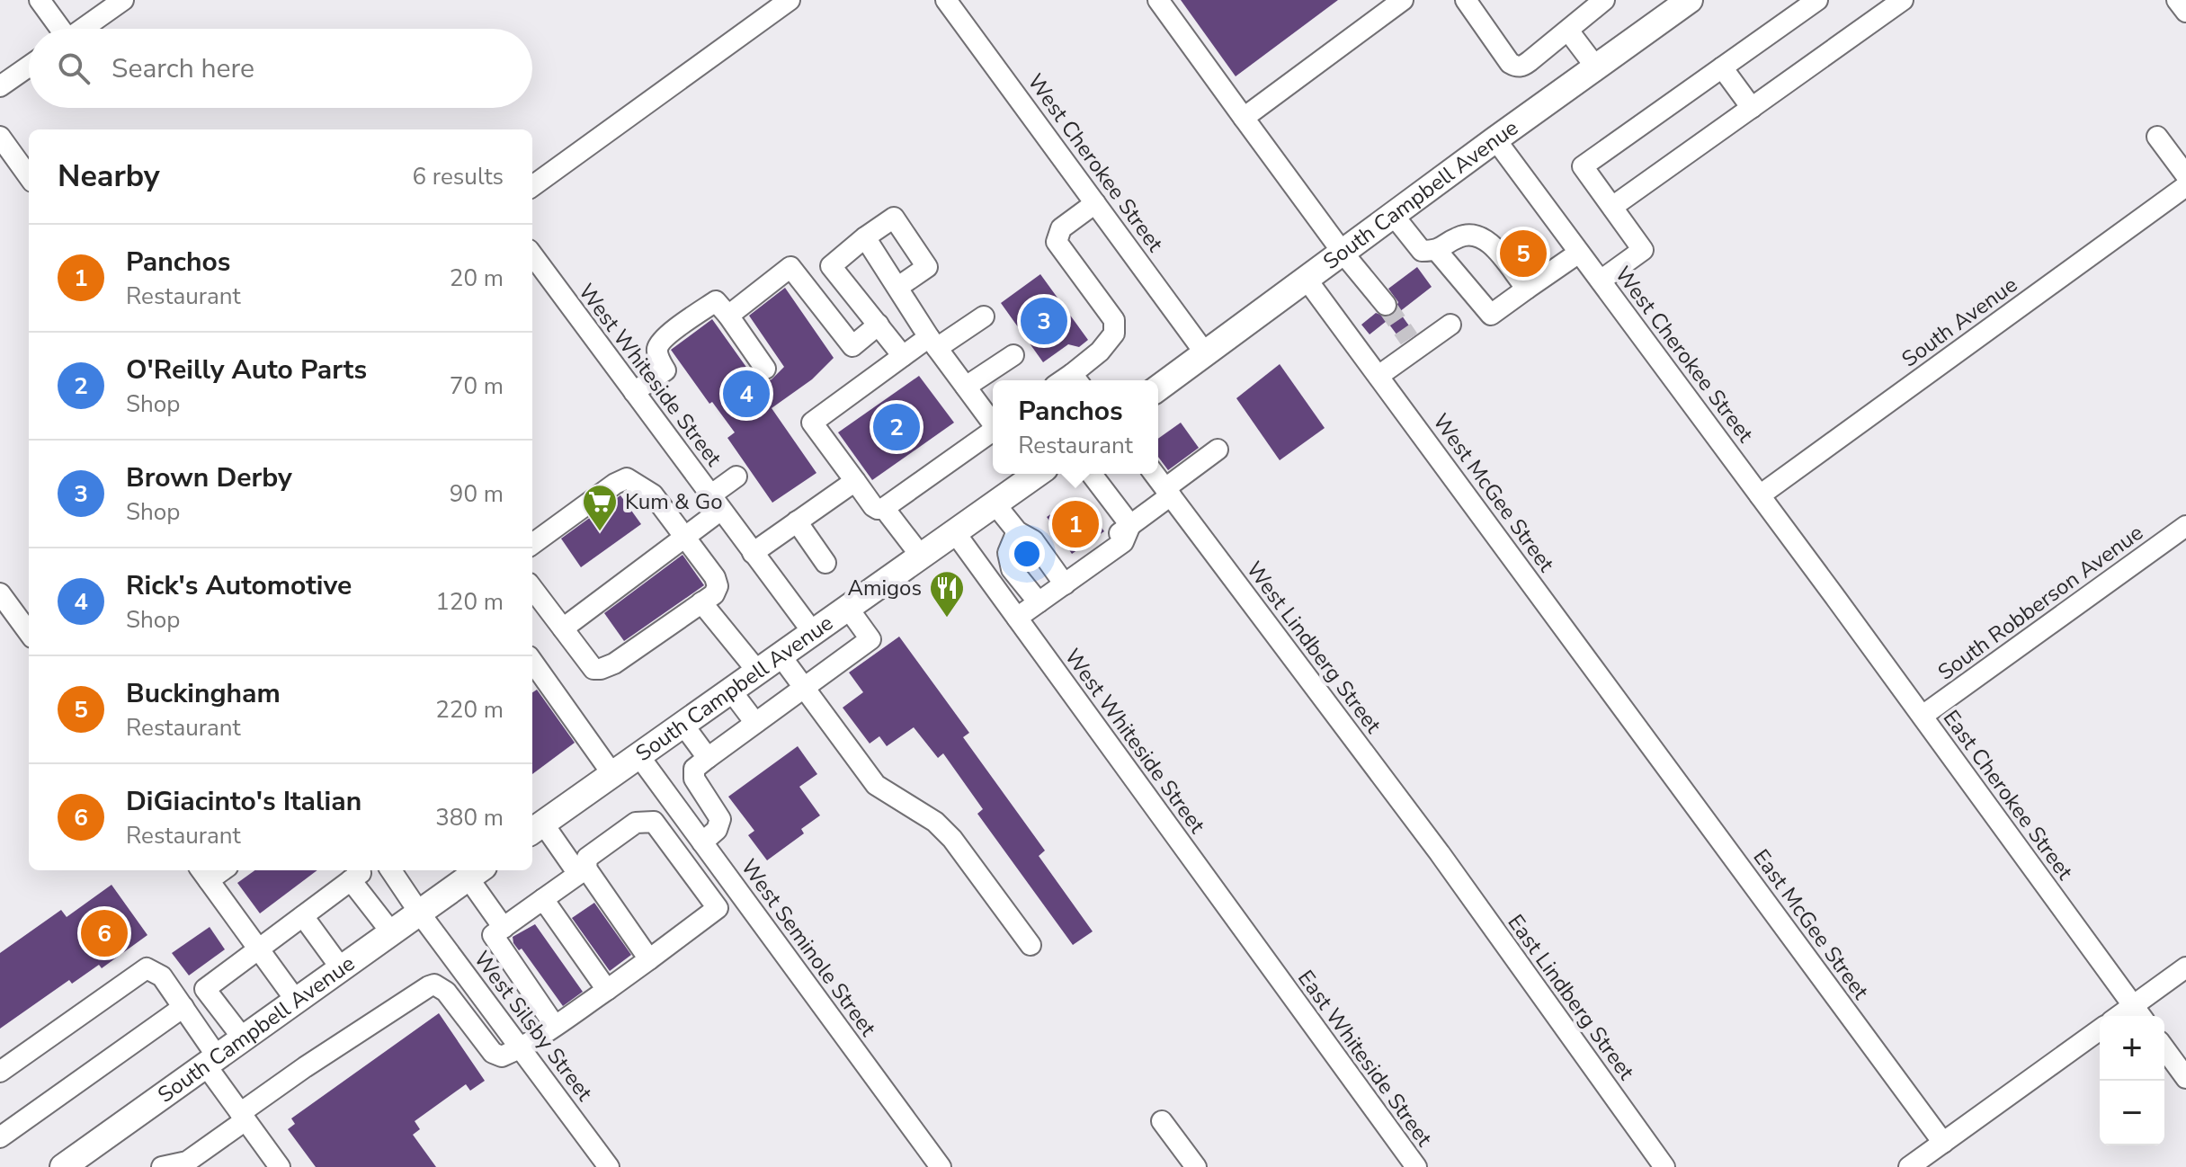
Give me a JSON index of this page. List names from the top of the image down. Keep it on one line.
{"streets":{"main road":["South Campbell Avenue"],"street":["West Cherokee Street","South Avenue","West Whiteside Street","West McGee Street","South Robberson Avenue","West Lindberg Street","East Cherokee Street","East McGee Street","West Seminole Street","East Lindberg Street","West Silsby Street","East Whiteside Street"]},"crossings":[["West Cherokee Street","South Campbell Avenue"],["West Cherokee Street","South Avenue"],["West Cherokee Street","East Cherokee Street"],["South Campbell Avenue","West Whiteside Street"],["South Campbell Avenue","West McGee Street"],["South Campbell Avenue","West Seminole Street"],["South Campbell Avenue","West Silsby Street"],["West Whiteside Street","East Whiteside Street"],["West McGee Street","East McGee Street"],["South Robberson Avenue","East Cherokee Street"],["West Lindberg Street","East Lindberg Street"]],"places":{"supermarket":["Kum & Go"],"restaurant":["Amigos"]},"page":{"search":"Search here","heading":["Nearby","6 results"],"list":[{"mark":"1","name":"Panchos","note":"Restaurant","value":"20 m"},{"mark":"2","name":"O'Reilly Auto Parts","note":"Shop","value":"70 m"},{"mark":"3","name":"Brown Derby","note":"Shop","value":"90 m"},{"mark":"4","name":"Rick's Automotive","note":"Shop","value":"120 m"},{"mark":"5","name":"Buckingham","note":"Restaurant","value":"220 m"},{"mark":"6","name":"DiGiacinto's Italian","note":"Restaurant","value":"380 m"}],"pins":["5","3","4","2","1","6"],"popup":["Panchos","Restaurant"],"map_buttons":["+","−"]}}
